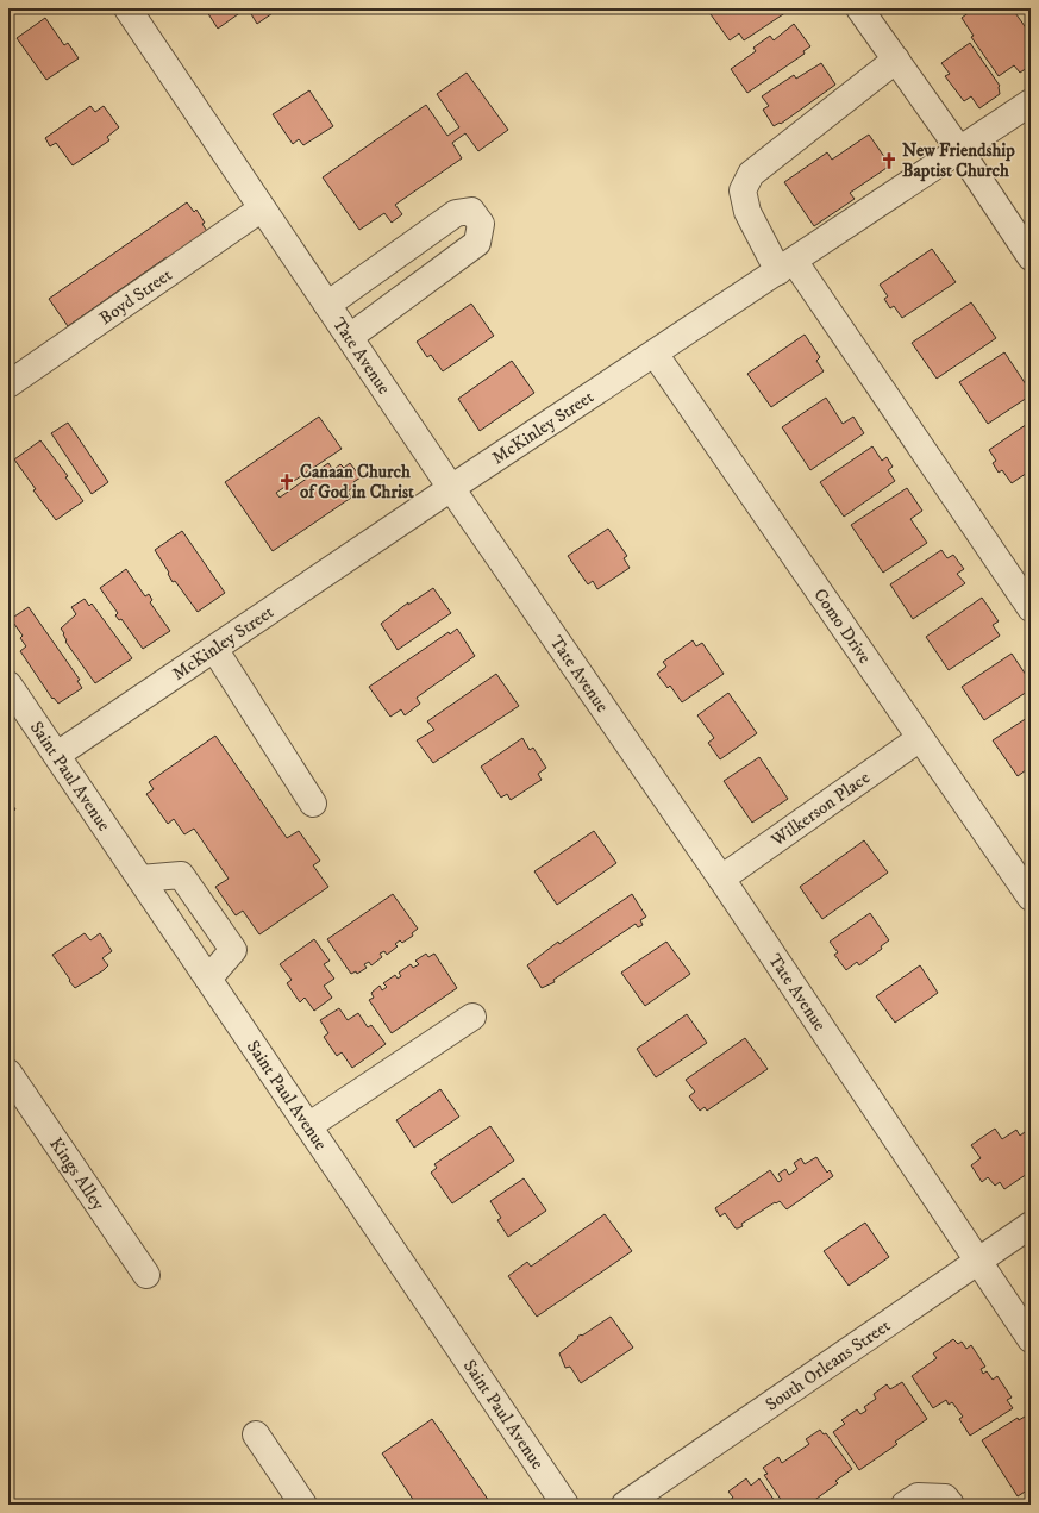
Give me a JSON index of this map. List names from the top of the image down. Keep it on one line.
{"streets":{"street":["Boyd Street","Tate Avenue","McKinley Street","Como Drive","Saint Paul Avenue","Wilkerson Place","Kings Alley","South Orleans Street"]},"crossings":[["Boyd Street","Tate Avenue"],["Tate Avenue","McKinley Street"],["Tate Avenue","Wilkerson Place"],["Tate Avenue","South Orleans Street"],["McKinley Street","Como Drive"],["McKinley Street","Saint Paul Avenue"],["Como Drive","Wilkerson Place"]],"places":{"church":["New Friendship Baptist Church","Canaan Church of God in Christ"]}}
